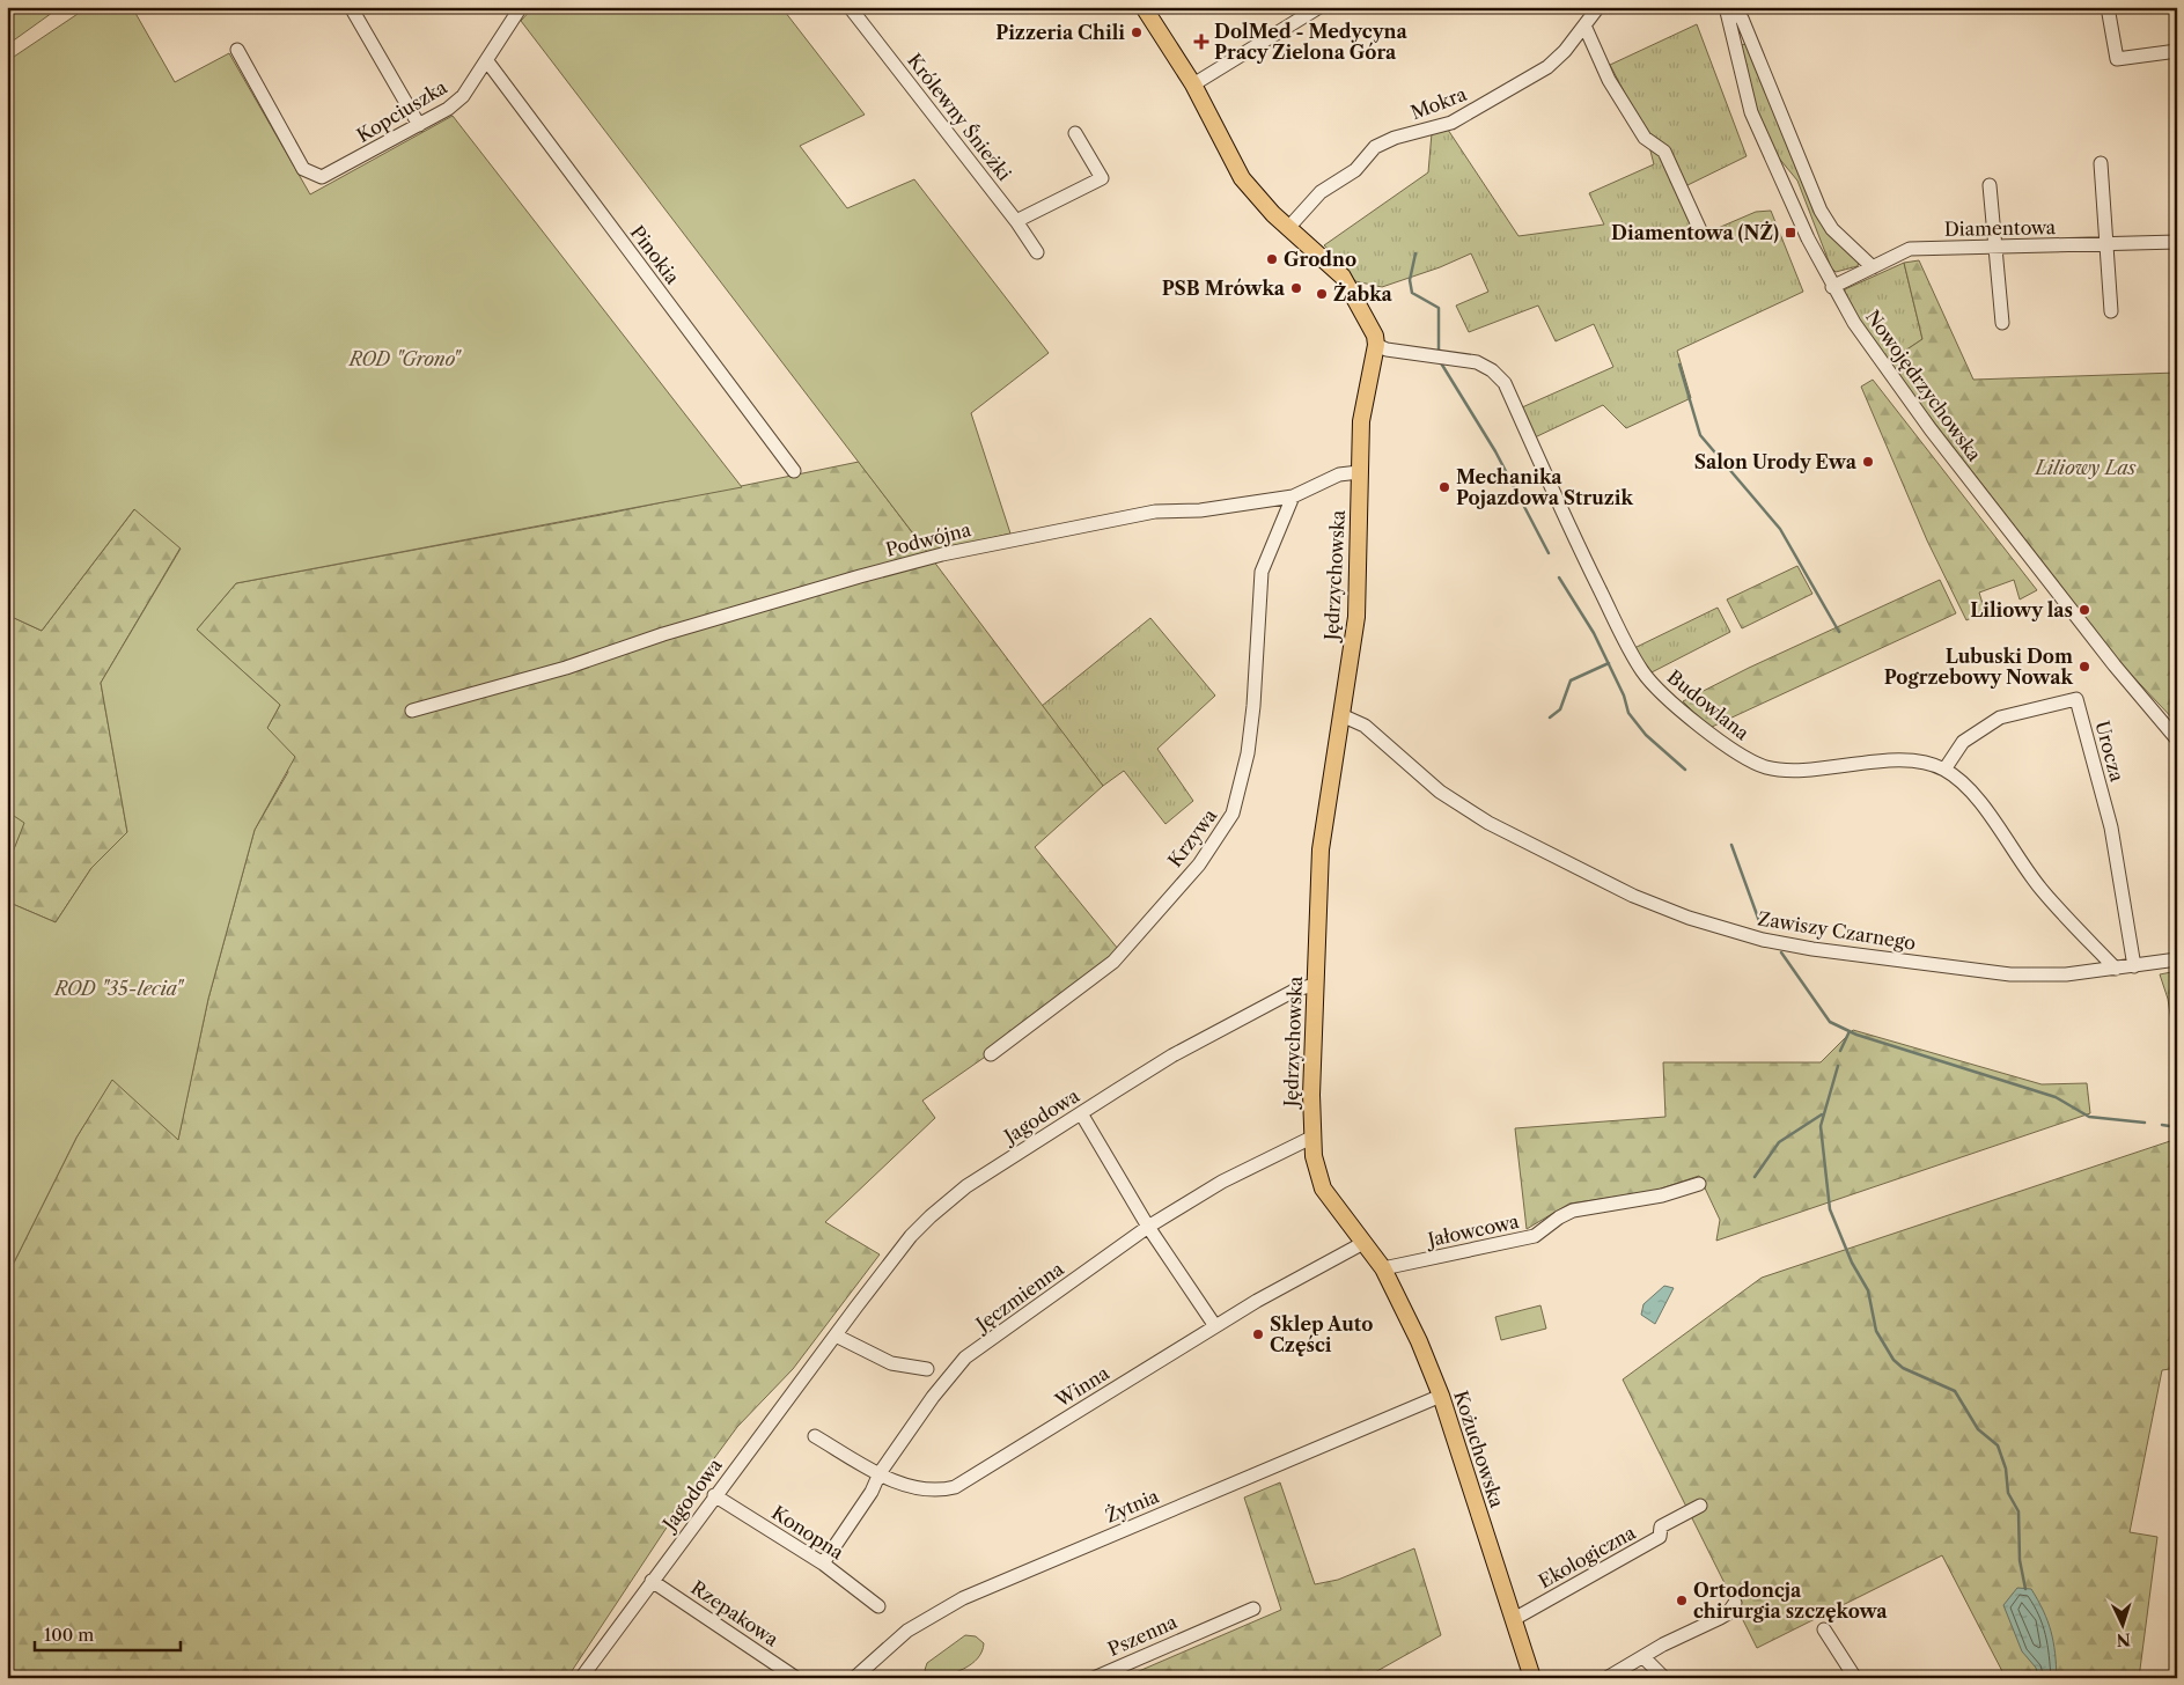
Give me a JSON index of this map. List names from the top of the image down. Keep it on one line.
{"streets":{"main road":["Jędrzychowska","Kożuchowska"],"street":["Mokra","Kopciuszka","Królewny Śnieżki","Diamentowa","Pinokia","Nowojędrzychowska","Podwójna","Budowlana","Urocza","Krzywa","Zawiszy Czarnego","Jagodowa","Jałowcowa","Jęczmienna","Winna","Żytnia","Konopna","Ekologiczna","Rzepakowa","Pszenna"]},"crossings":[["Mokra","Jędrzychowska"],["Kopciuszka","Pinokia"],["Diamentowa","Nowojędrzychowska"],["Podwójna","Jędrzychowska"],["Podwójna","Krzywa"],["Jędrzychowska","Budowlana"],["Jędrzychowska","Zawiszy Czarnego"],["Jędrzychowska","Jagodowa"],["Jędrzychowska","Jęczmienna"],["Jędrzychowska","Winna"],["Jędrzychowska","Kożuchowska"],["Budowlana","Urocza"],["Budowlana","Zawiszy Czarnego"],["Urocza","Zawiszy Czarnego"],["Jagodowa","Konopna"],["Jagodowa","Rzepakowa"],["Jałowcowa","Kożuchowska"],["Jęczmienna","Winna"],["Jęczmienna","Konopna"],["Winna","Kożuchowska"],["Kożuchowska","Żytnia"],["Kożuchowska","Ekologiczna"]],"parks":["ROD \"Grono\"","Liliowy Las","ROD \"35-lecia\""],"places":{"other":["Pizzeria Chili","Grodno","PSB Mrówka","Żabka","Salon Urody Ewa","Mechanika Pojazdowa Struzik","Liliowy las","Lubuski Dom Pogrzebowy Nowak","Sklep Auto Części","Ortodoncja chirurgia szczękowa"],"health":["DolMed - Medycyna Pracy Zielona Góra"],"transit":["Diamentowa (NŻ)"]},"scale_bar":"100 m","north":"bottom"}
